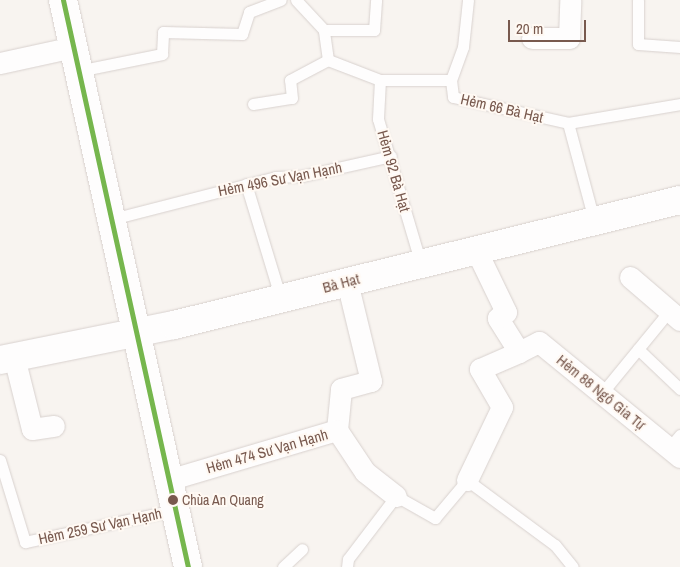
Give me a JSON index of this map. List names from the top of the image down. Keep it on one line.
{"streets":{"street":["Bà Hạt","Hẻm 88 Ngô Gia Tự","Hẻm 474 Sư Vạn Hạnh"],"lane":["Hẻm 66 Bà Hạt","Hẻm 92 Bà Hạt","Hẻm 496 Sư Vạn Hạnh","Hẻm 259 Sư Vạn Hạnh"]},"crossings":[["Hẻm 92 Bà Hạt","Hẻm 496 Sư Vạn Hạnh"],["Hẻm 92 Bà Hạt","Bà Hạt"]],"places":["Chùa An Quang"],"scale_bar":"20 m"}
